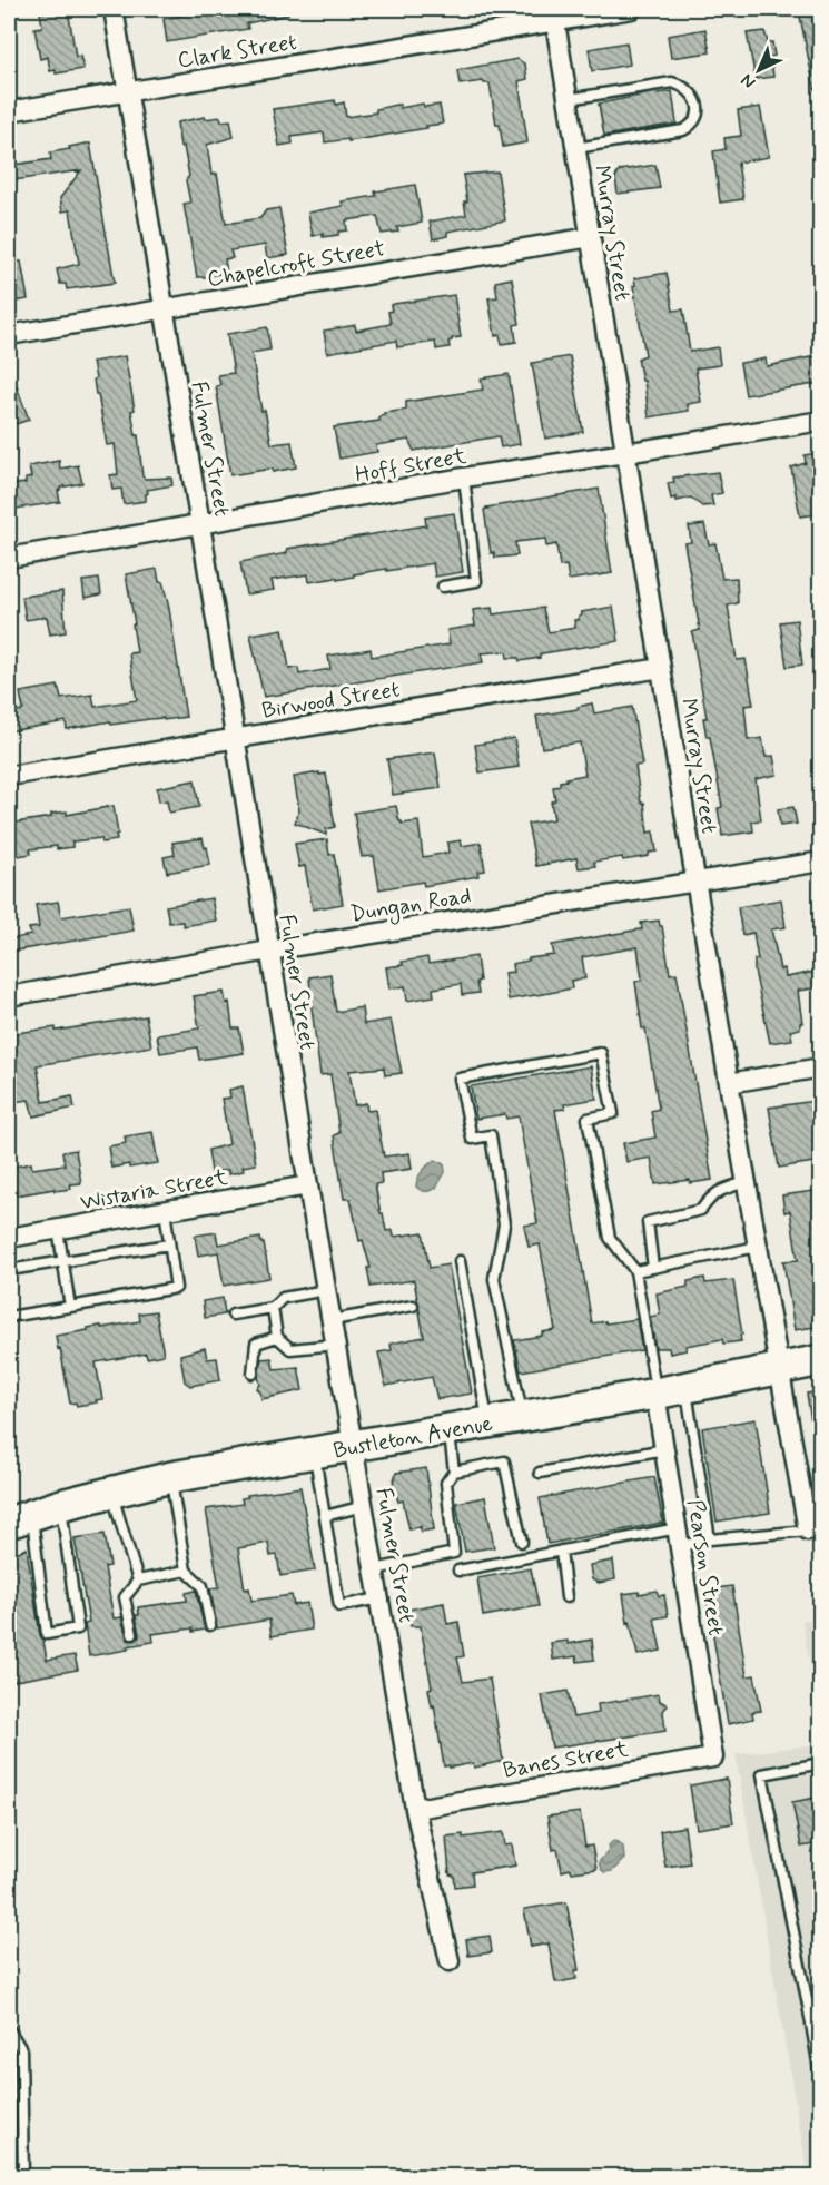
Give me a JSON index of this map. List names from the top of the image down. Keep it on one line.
{"streets":{"main road":["Bustleton Avenue"],"street":["Clark Street","Murray Street","Chapelcroft Street","Fulmer Street","Hoff Street","Birwood Street","Dungan Road","Wistaria Street","Pearson Street","Banes Street"]},"crossings":[["Clark Street","Murray Street"],["Clark Street","Fulmer Street"],["Murray Street","Chapelcroft Street"],["Murray Street","Hoff Street"],["Murray Street","Birwood Street"],["Murray Street","Dungan Road"],["Murray Street","Bustleton Avenue"],["Chapelcroft Street","Fulmer Street"],["Fulmer Street","Hoff Street"],["Fulmer Street","Birwood Street"],["Fulmer Street","Dungan Road"],["Fulmer Street","Wistaria Street"],["Fulmer Street","Bustleton Avenue"],["Fulmer Street","Banes Street"],["Bustleton Avenue","Pearson Street"],["Pearson Street","Banes Street"]],"north":"bottom left"}
